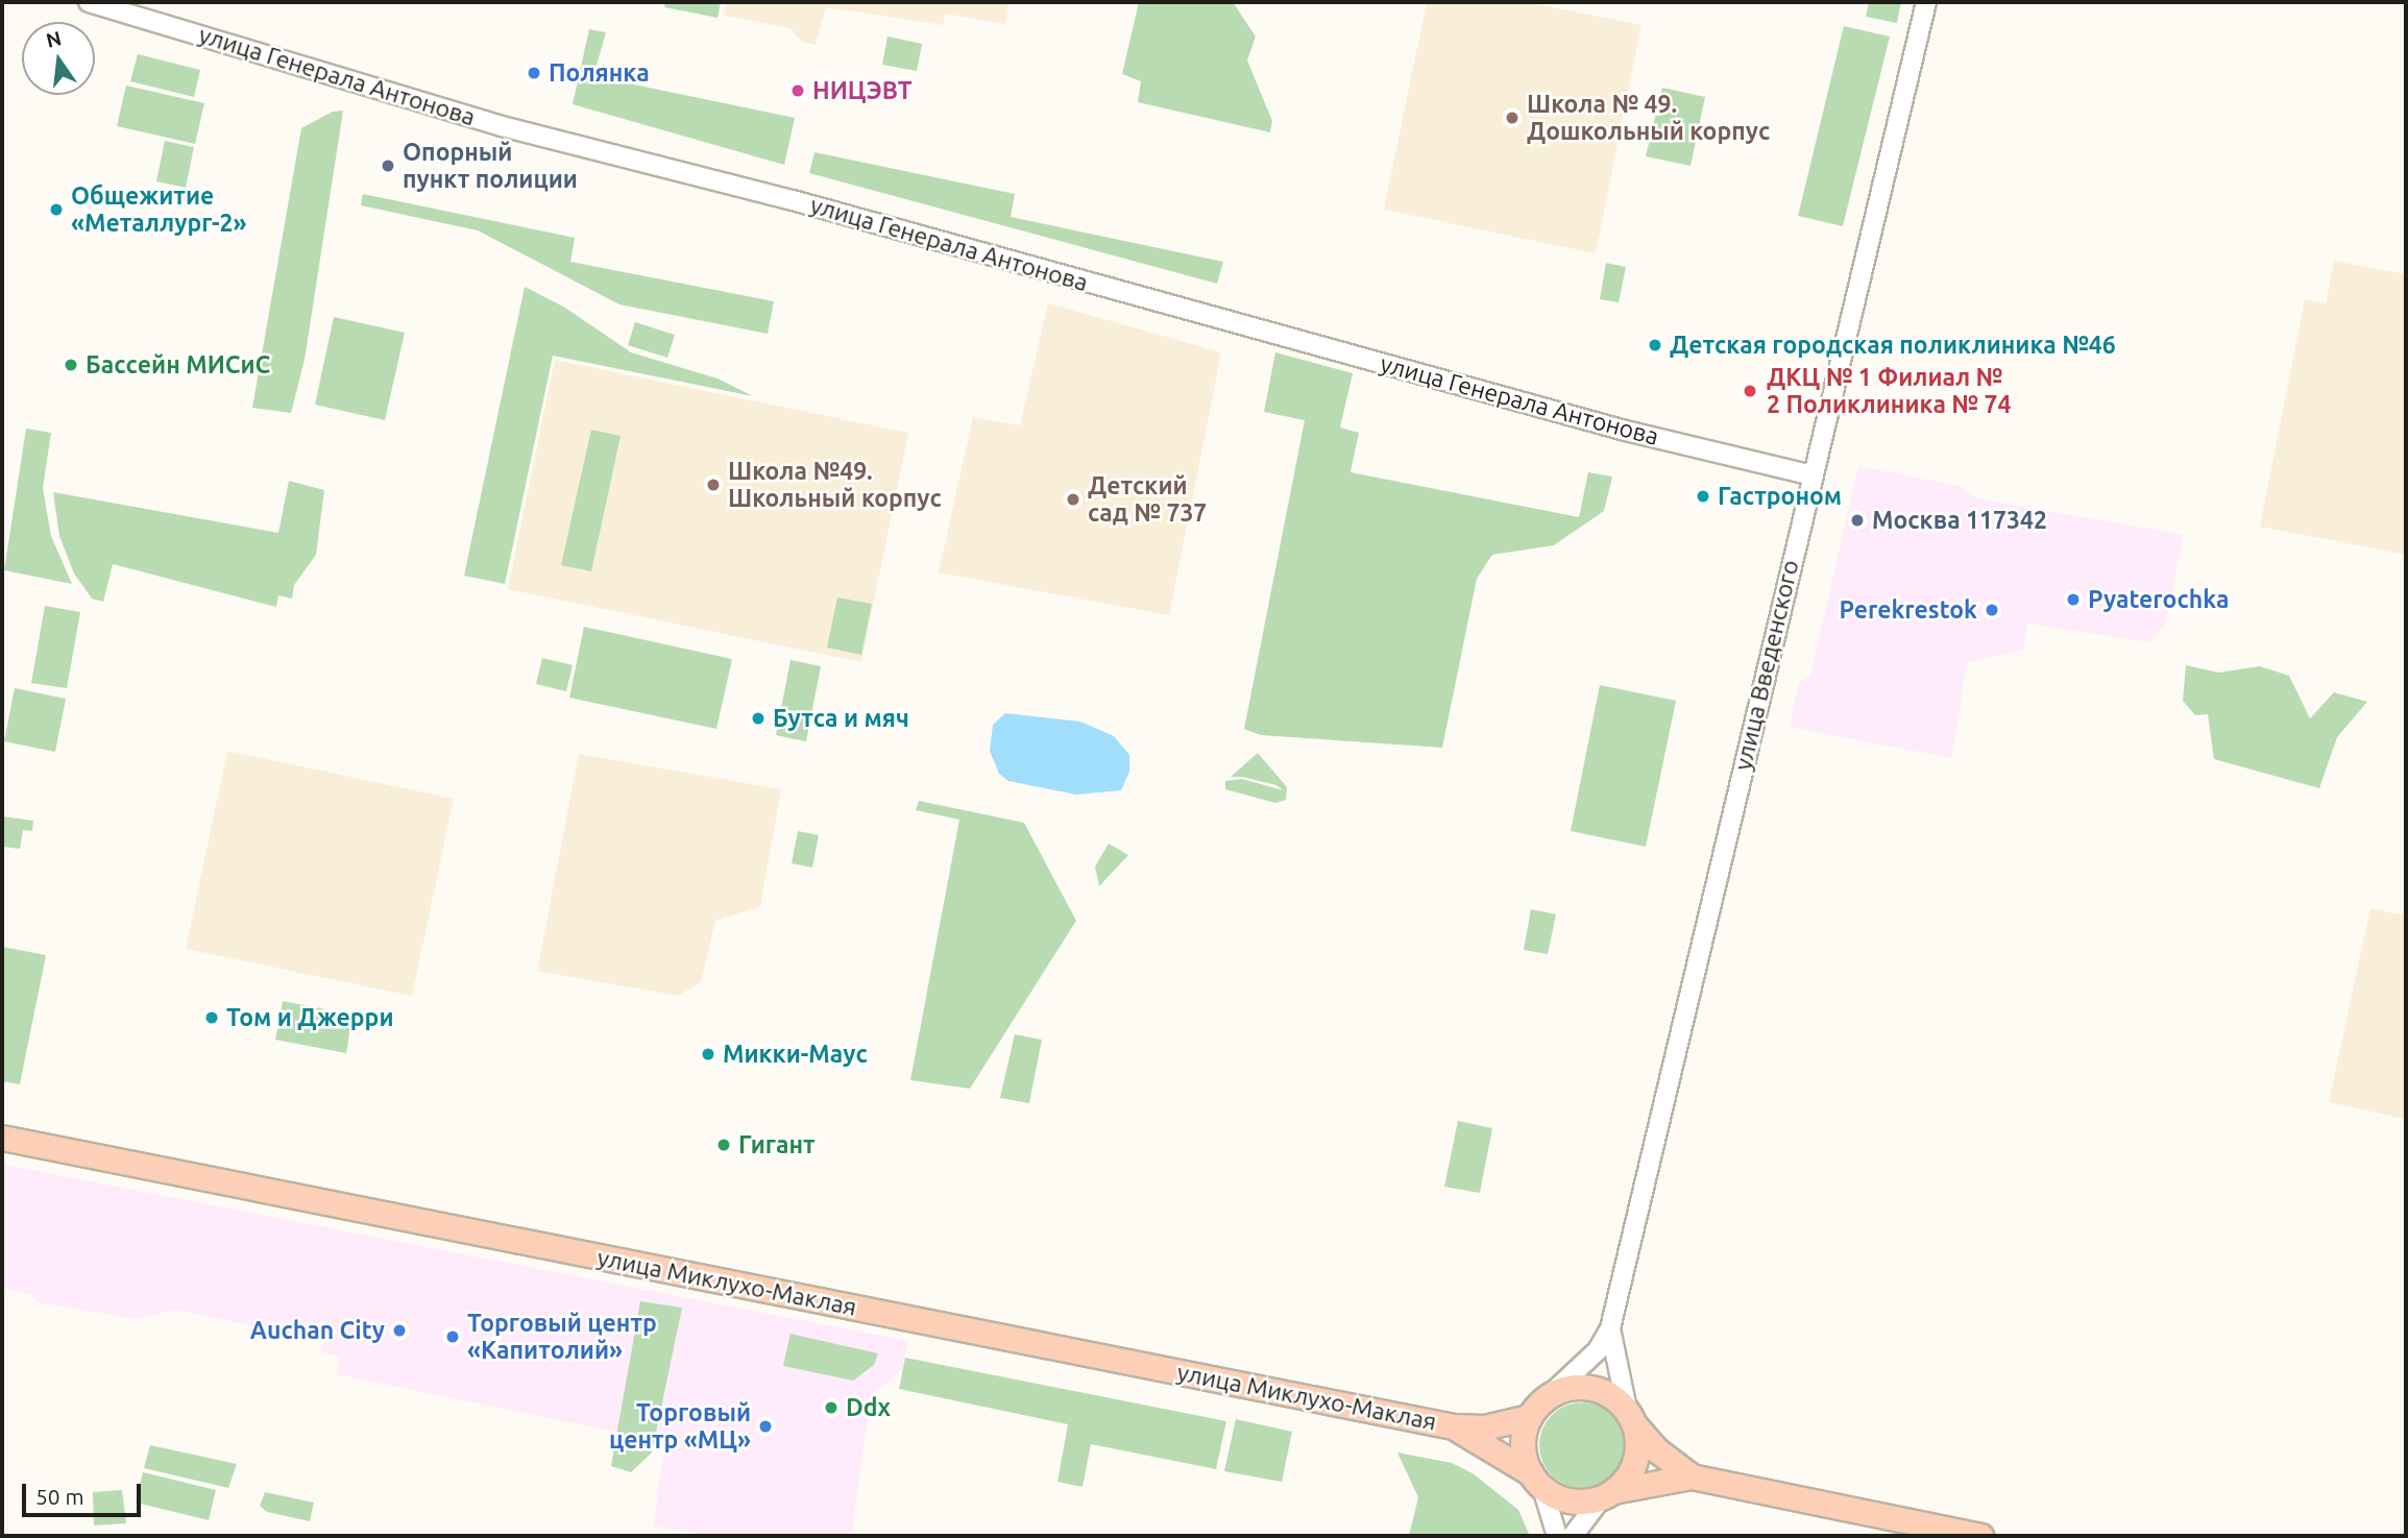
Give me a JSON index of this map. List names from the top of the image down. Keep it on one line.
{"streets":{"main road":["улица Миклухо-Маклая"],"street":["улица Генерала Антонова","улица Введенского"]},"crossings":[["улица Генерала Антонова","улица Введенского"],["улица Введенского","улица Миклухо-Маклая"]],"places":["Полянка","НИЦЭВТ","Школа № 49. Дошкольный корпус","Опорный пункт полиции","Общежитие «Металлург-2»","Детская городская поликлиника №46","Бассейн МИСиС","ДКЦ № 1 Филиал № 2 Поликлиника № 74","Школа №49. Школьный корпус","Гастроном","Детский сад № 737","Москва 117342","Pyaterochka","Perekrestok","Бутса и мяч","Том и Джерри","Микки-Маус","Гигант","Auchan City","Торговый центр «Капитолий»","Ddx","Торговый центр «МЦ»"],"scale_bar":"50 m","north":"top"}
